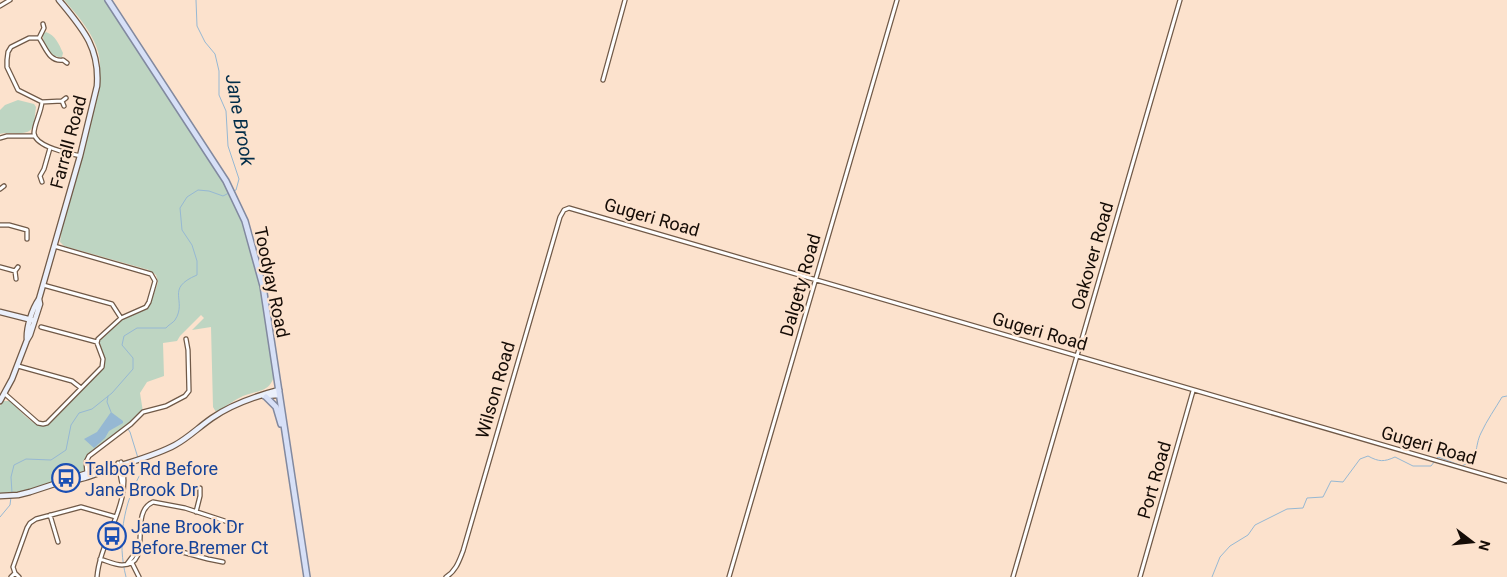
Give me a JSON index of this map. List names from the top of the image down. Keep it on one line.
{"streets":{"main road":["Farrall Road","Toodyay Road"],"street":["Gugeri Road","Oakover Road","Dalgety Road","Wilson Road","Port Road"]},"crossings":[["Gugeri Road","Oakover Road"],["Gugeri Road","Dalgety Road"],["Gugeri Road","Wilson Road"],["Gugeri Road","Port Road"]],"water":["Jane Brook"],"places":{"bus stop":["Talbot Rd Before Jane Brook Dr","Jane Brook Dr Before Bremer Ct"]},"north":"right"}
